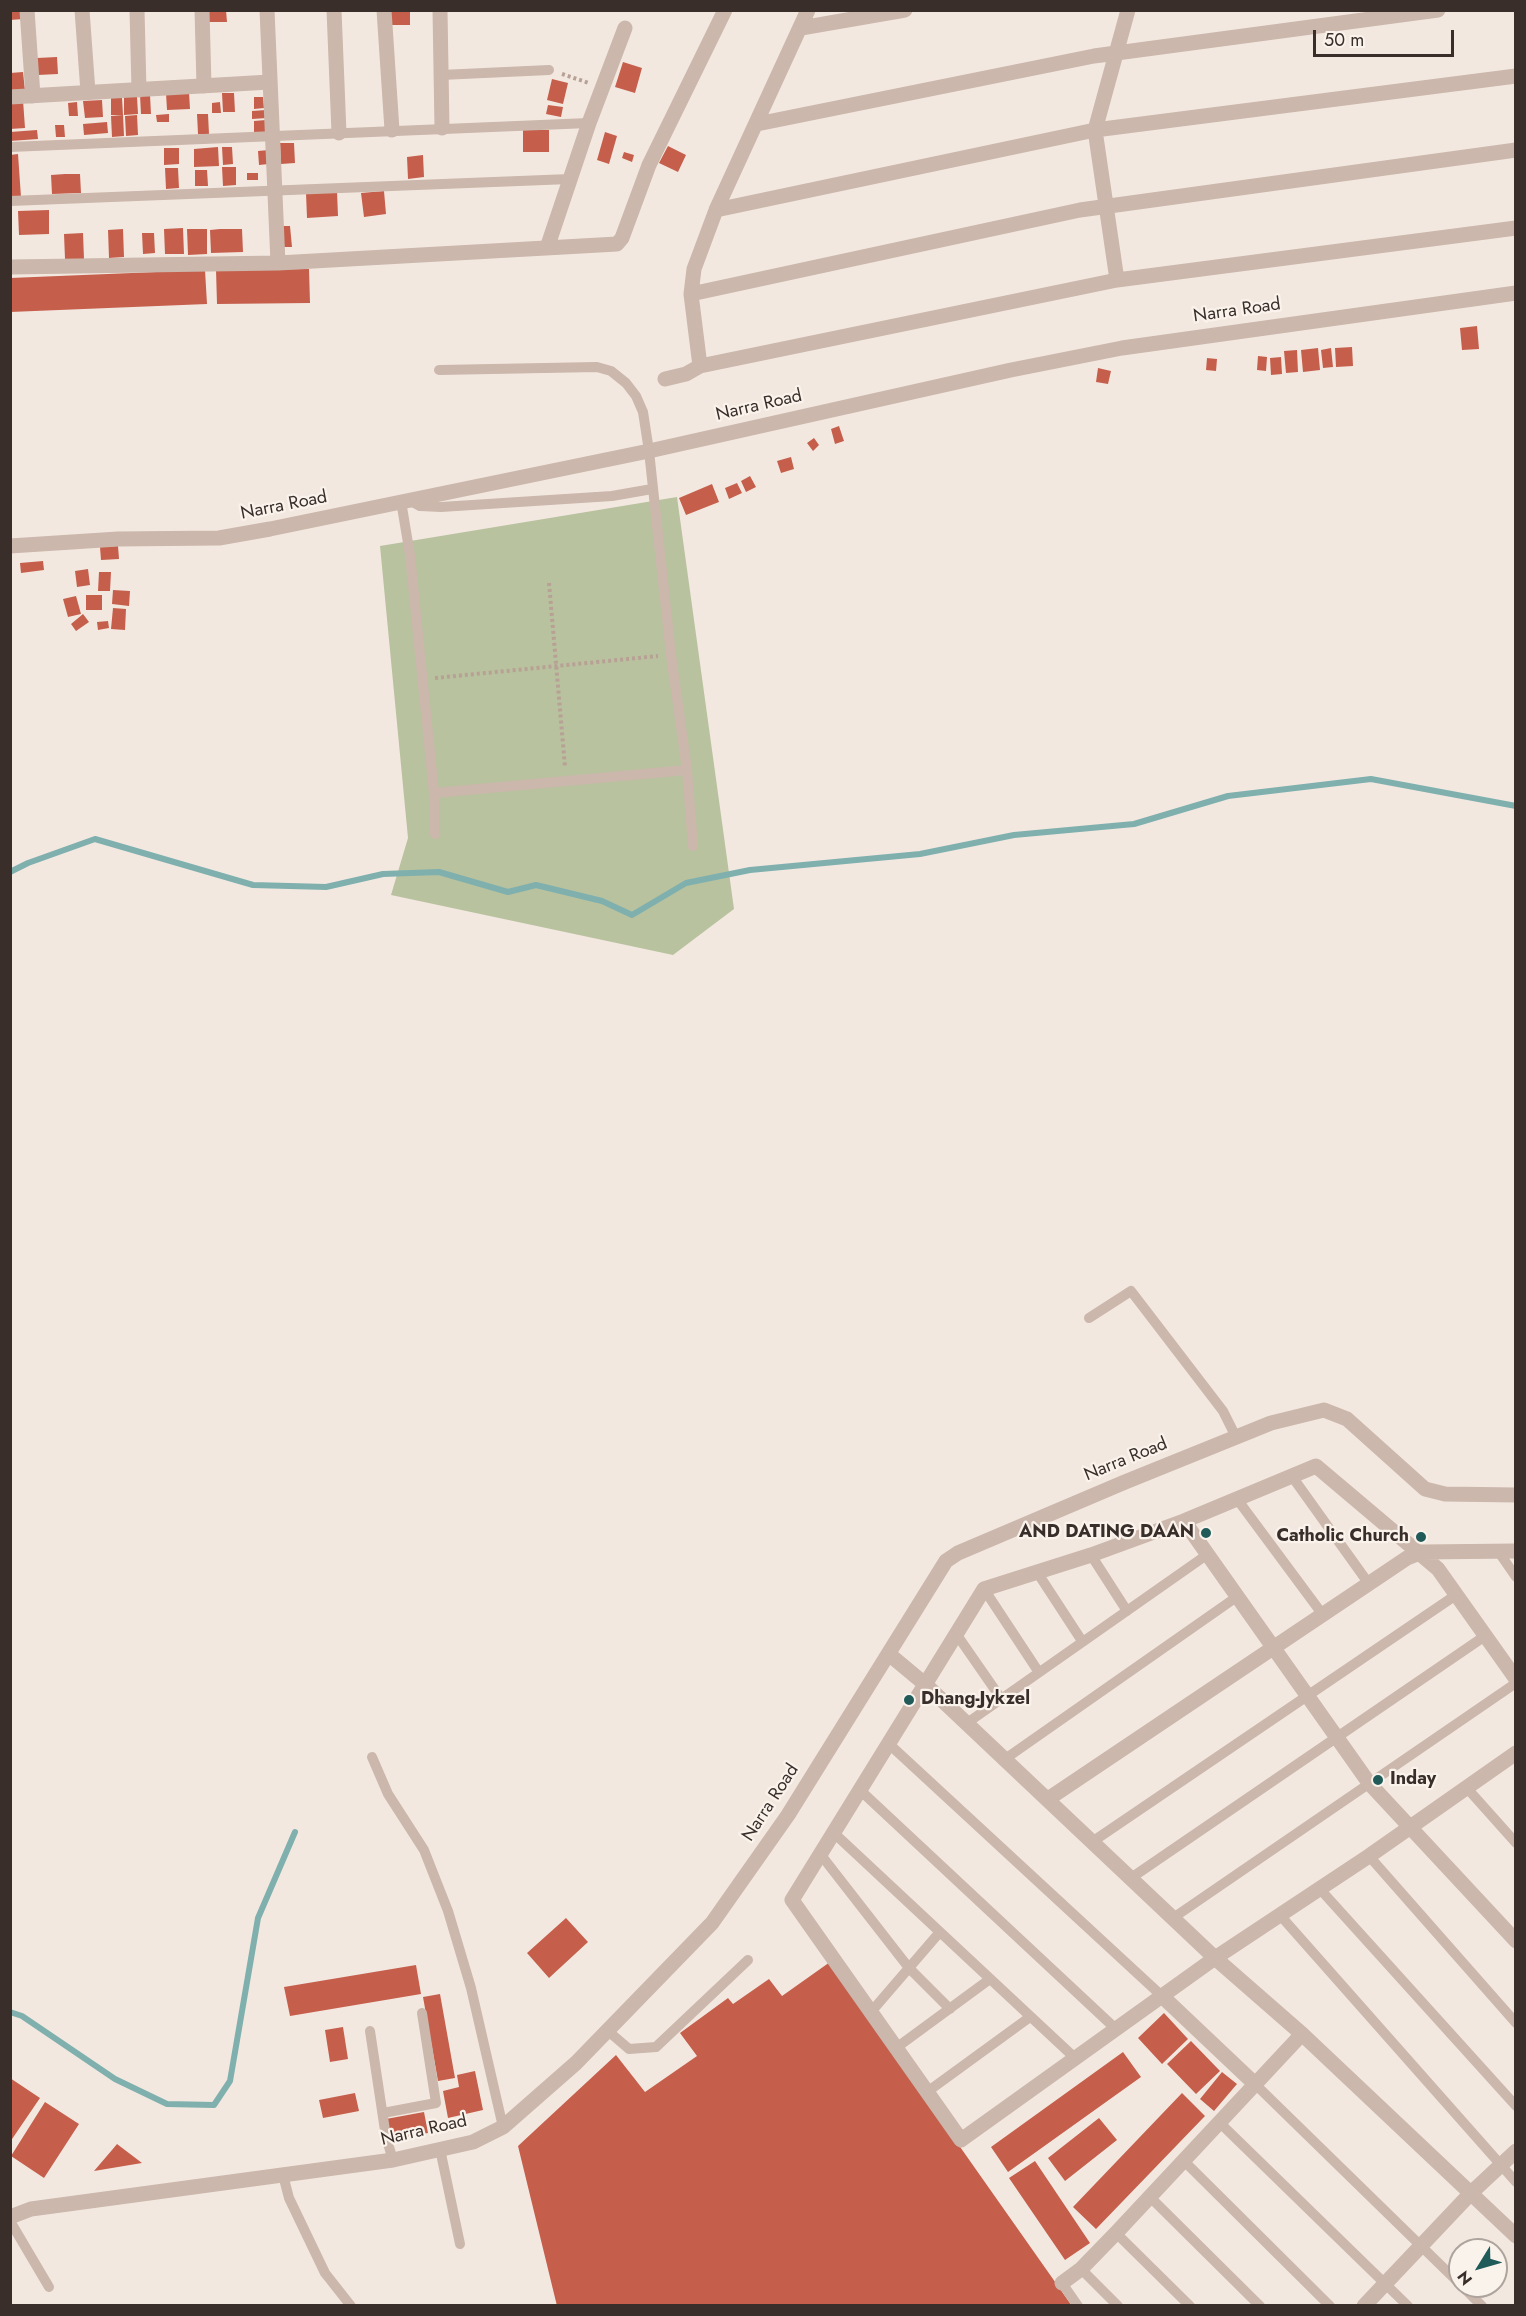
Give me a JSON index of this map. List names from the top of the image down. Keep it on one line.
{"streets":{"street":["Narra Road"]},"places":["AND DATING DAAN","Catholic Church","Dhang-Jykzel","Inday"],"scale_bar":"50 m","north":"bottom left"}
